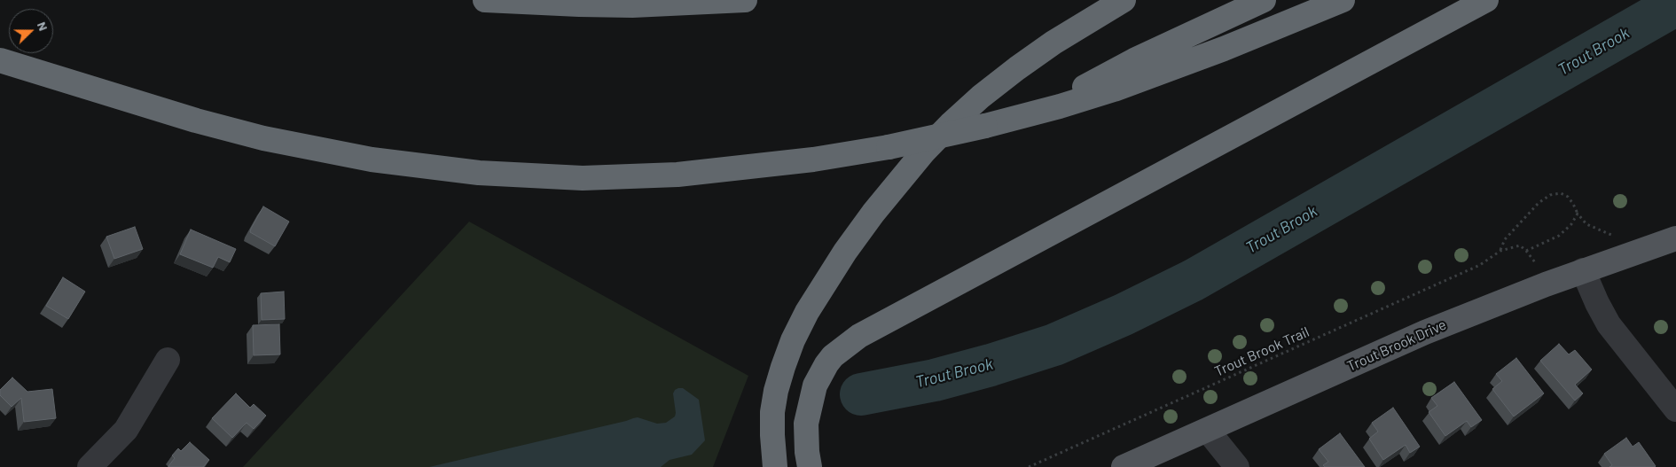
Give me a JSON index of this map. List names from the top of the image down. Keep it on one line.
{"streets":{"main road":["Trout Brook Drive"],"path":["Trout Brook Trail"]},"water":["Trout Brook"],"north":"right"}
